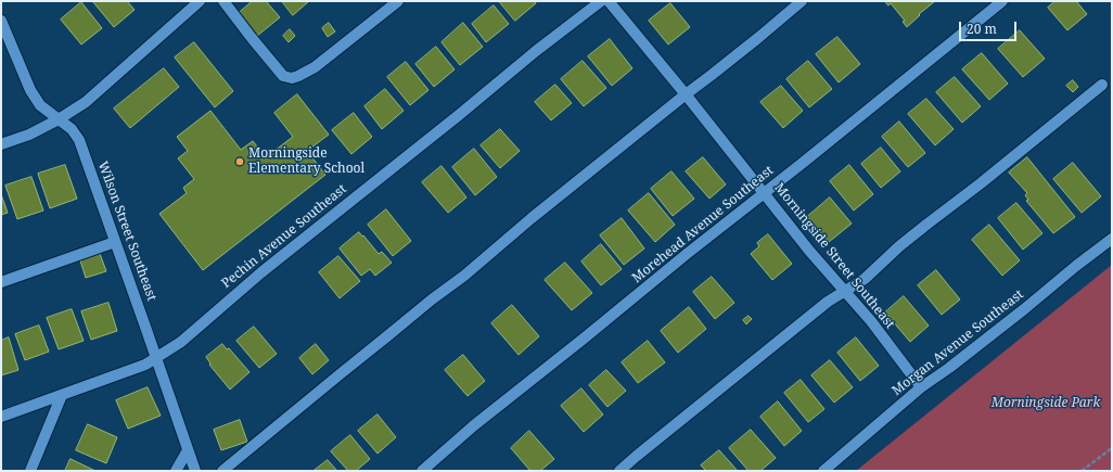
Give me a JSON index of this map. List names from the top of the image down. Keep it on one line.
{"streets":{"street":["Morehead Avenue Southeast","Wilson Street Southeast","Pechin Avenue Southeast","Morningside Street Southeast","Morgan Avenue Southeast"]},"crossings":[["Morehead Avenue Southeast","Morningside Street Southeast"],["Wilson Street Southeast","Pechin Avenue Southeast"],["Morningside Street Southeast","Morgan Avenue Southeast"]],"parks":["Morningside Park"],"places":["Morningside Elementary School"],"scale_bar":"20 m"}
